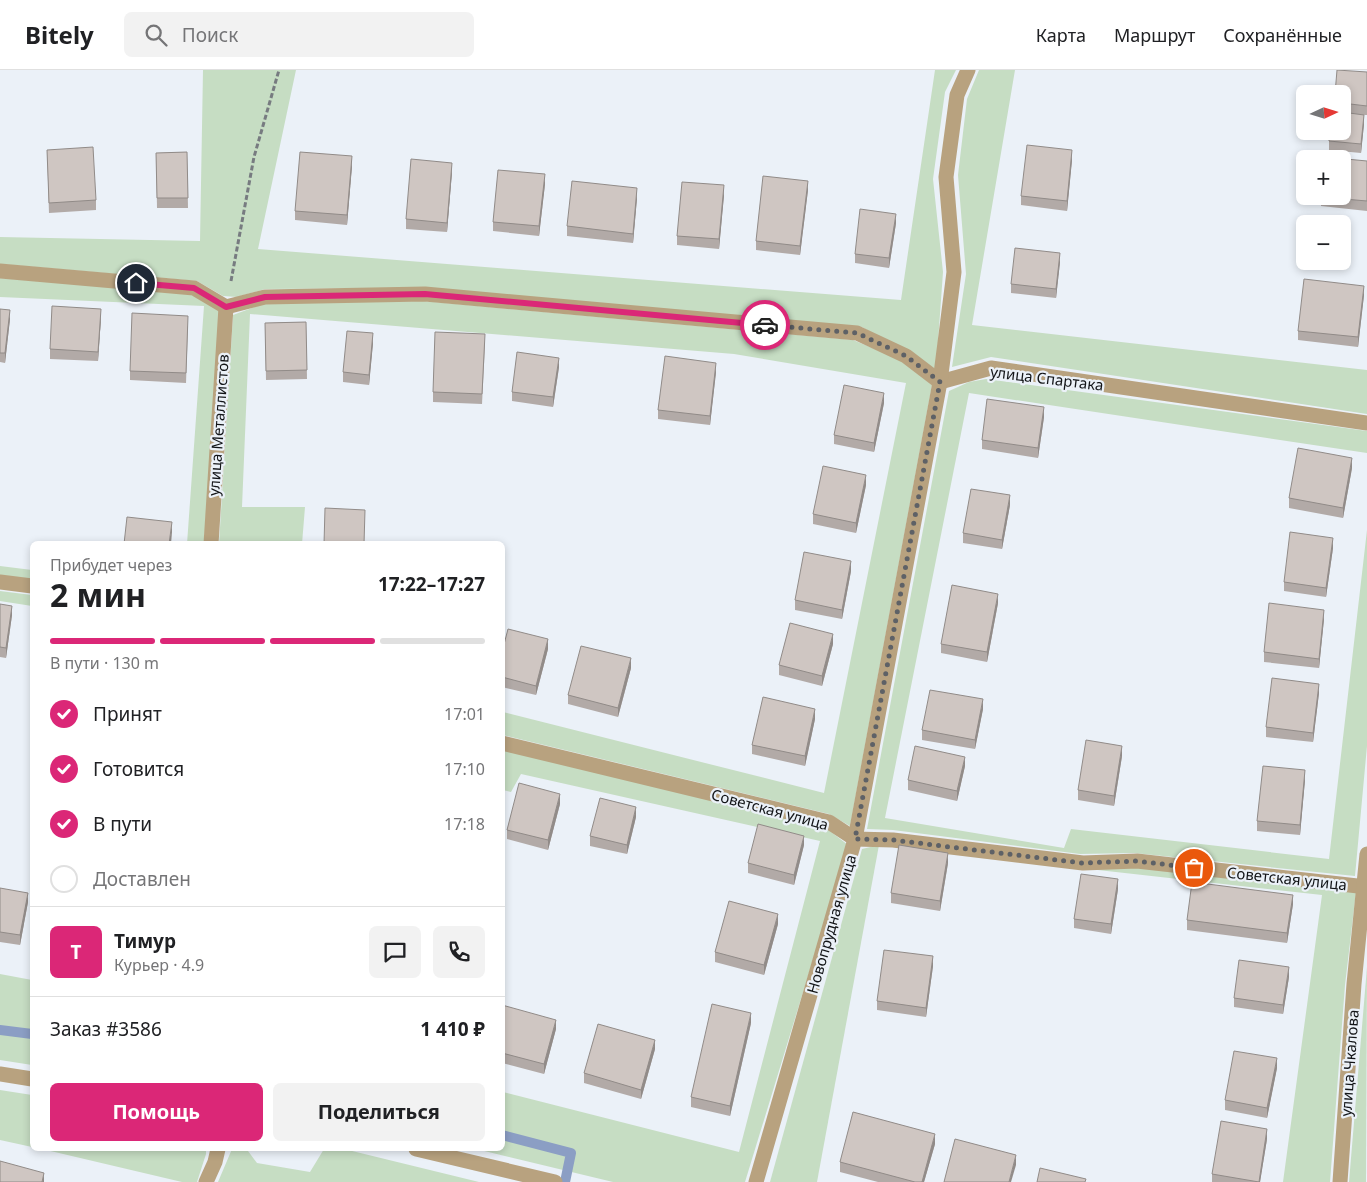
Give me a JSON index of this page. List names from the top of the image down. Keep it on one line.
{"streets":{"street":["улица Спартака","улица Металлистов","Советская улица","Новопрудная улица","улица Чкалова"]},"crossings":[["улица Спартака","Новопрудная улица"],["Советская улица","Новопрудная улица"],["Советская улица","улица Чкалова"]],"north":"right","page":{"header":"Bitely","search":"Поиск","nav":["Карта","Маршрут","Сохранённые"],"map_buttons":["+","−"],"heading":["2 мин","Прибудет через","17:22–17:27"],"panel":["Тимур","Курьер · 4.9","Заказ #3586","1 410 ₽"],"bar":"В пути · 130 m","list":[["Принят","17:01"],["Готовится","17:10"],["В пути","17:18"],"Доставлен"],"round":"Т","buttons":["Помощь","Поделиться"]}}
